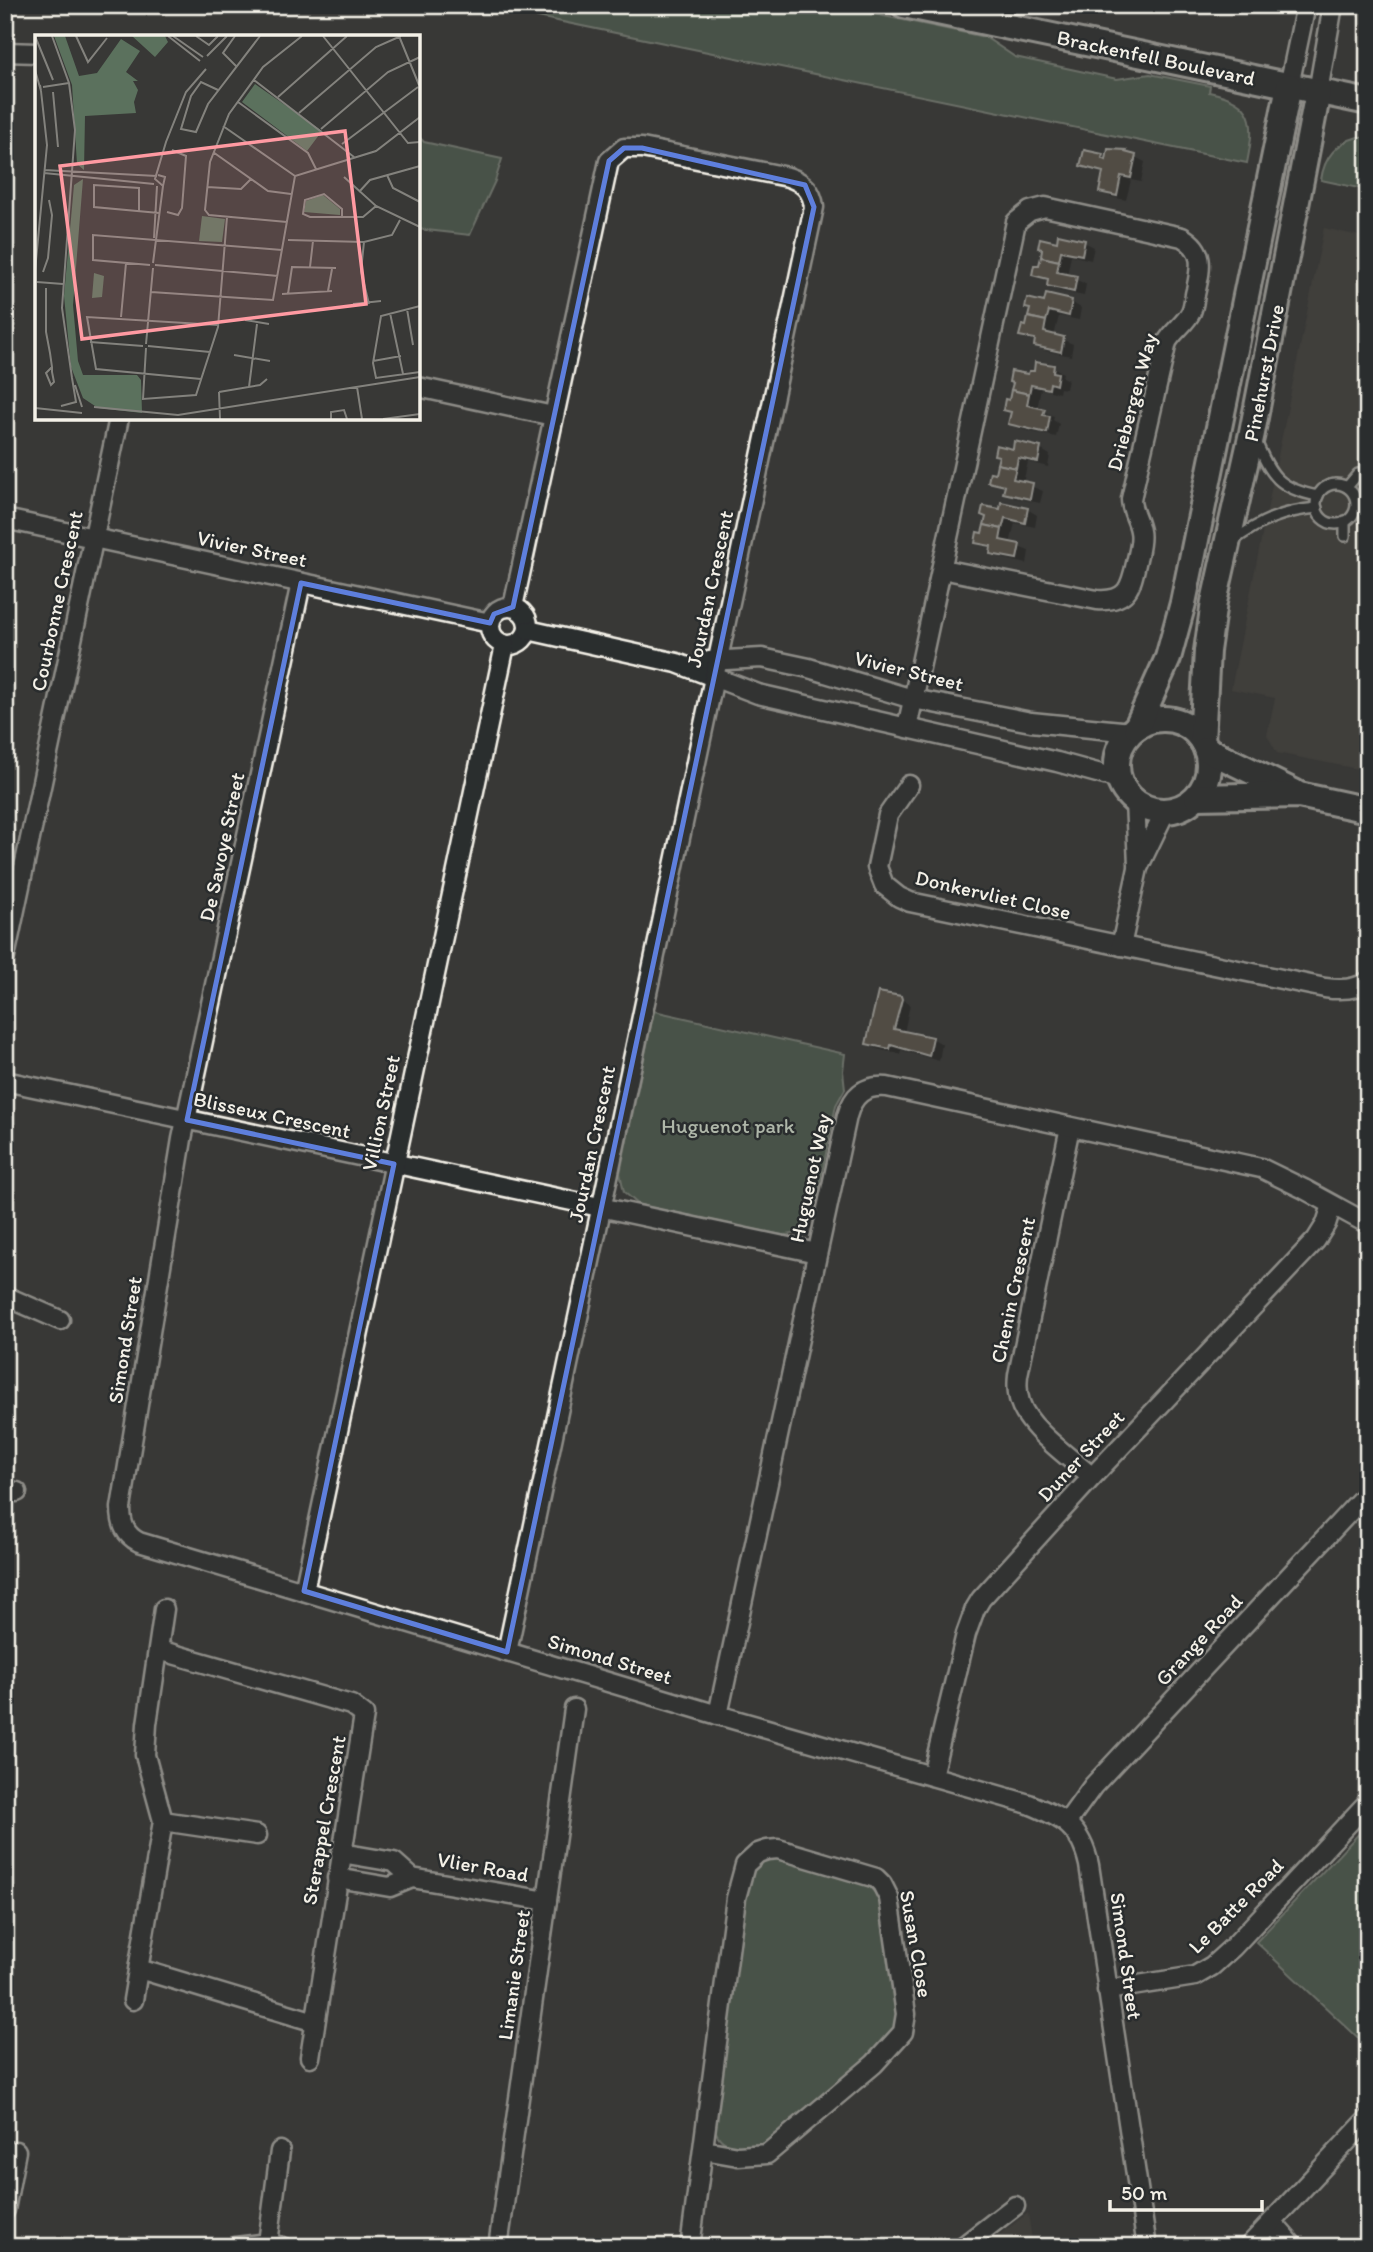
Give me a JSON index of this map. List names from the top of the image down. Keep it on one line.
{"streets":{"street":["Brackenfell Boulevard","Pinehurst Drive","Driebergen Way","Vivier Street","Jourdan Crescent","Courbonne Crescent","De Savoye Street","Donkervliet Close","Villion Street","Blisseux Crescent","Huguenot Way","Chenin Crescent","Simond Street","Duner Street","Grange Road","Sterappel Crescent","Vlier Road","Le Batte Road","Susan Close","Limanie Street"]},"crossings":[["Brackenfell Boulevard","Pinehurst Drive"],["Pinehurst Drive","Vivier Street"],["Driebergen Way","Vivier Street"],["Vivier Street","Jourdan Crescent"],["Vivier Street","Courbonne Crescent"],["Vivier Street","De Savoye Street"],["Vivier Street","Villion Street"],["Jourdan Crescent","Villion Street"],["Jourdan Crescent","Blisseux Crescent"],["Jourdan Crescent","Simond Street"],["De Savoye Street","Blisseux Crescent"],["De Savoye Street","Simond Street"],["Villion Street","Blisseux Crescent"],["Villion Street","Simond Street"],["Blisseux Crescent","Huguenot Way"],["Blisseux Crescent","Simond Street"],["Huguenot Way","Chenin Crescent"],["Huguenot Way","Simond Street"],["Huguenot Way","Duner Street"],["Chenin Crescent","Duner Street"],["Simond Street","Duner Street"],["Simond Street","Grange Road"],["Simond Street","Le Batte Road"],["Sterappel Crescent","Vlier Road"],["Vlier Road","Limanie Street"]],"parks":["Huguenot park"],"scale_bar":"50 m"}
